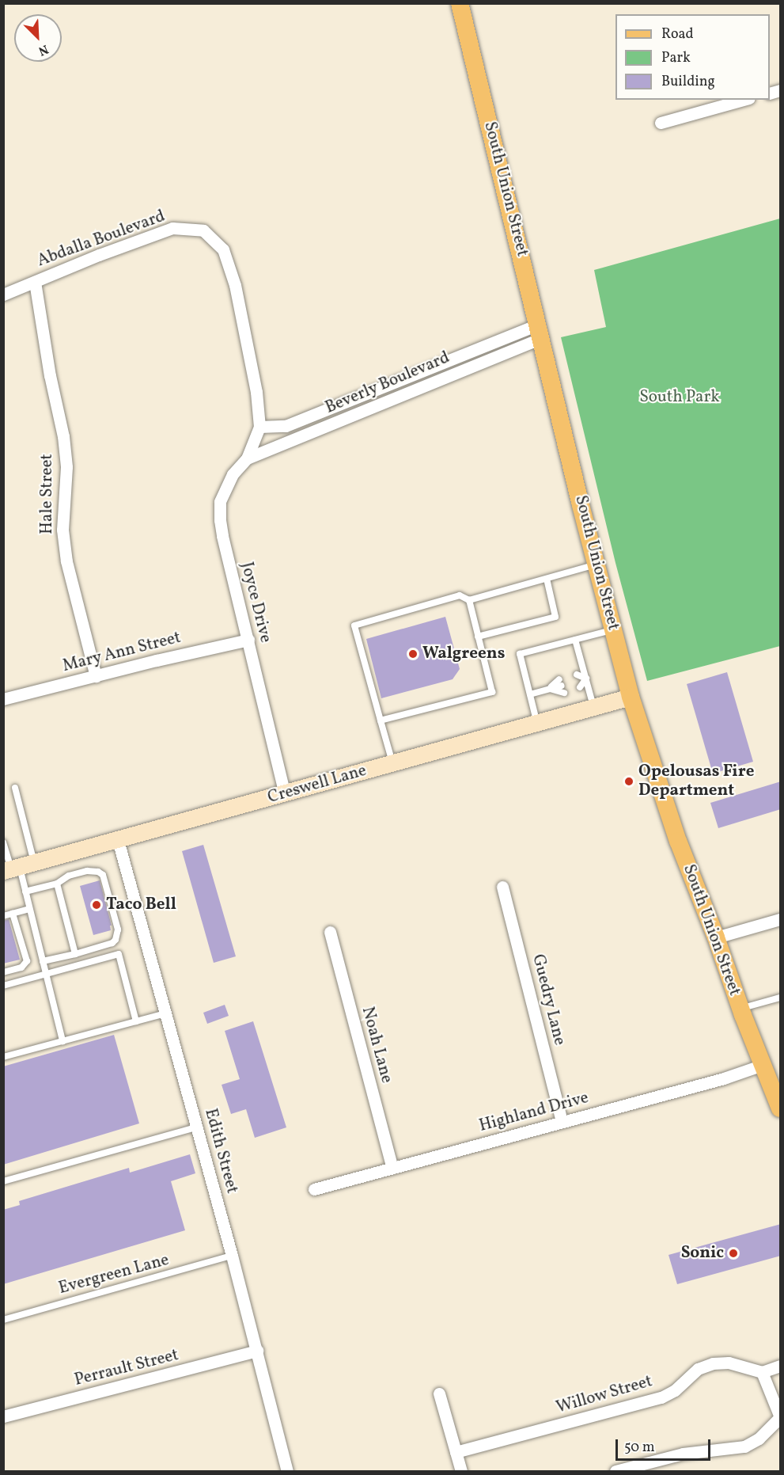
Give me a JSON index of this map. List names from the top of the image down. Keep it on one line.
{"streets":{"main road":["South Union Street","Creswell Lane"],"street":["Abdalla Boulevard","Beverly Boulevard","Hale Street","Joyce Drive","Mary Ann Street","Guedry Lane","Noah Lane","Highland Drive","Edith Street","Perrault Street","Willow Street"],"lane":["Evergreen Lane"]},"crossings":[["South Union Street","Beverly Boulevard"],["South Union Street","Creswell Lane"],["South Union Street","Highland Drive"],["Abdalla Boulevard","Beverly Boulevard"],["Abdalla Boulevard","Hale Street"],["Abdalla Boulevard","Joyce Drive"],["Beverly Boulevard","Joyce Drive"],["Hale Street","Mary Ann Street"],["Joyce Drive","Mary Ann Street"],["Joyce Drive","Creswell Lane"],["Creswell Lane","Edith Street"],["Guedry Lane","Highland Drive"],["Noah Lane","Highland Drive"],["Edith Street","Evergreen Lane"],["Edith Street","Perrault Street"]],"parks":["South Park"],"places":["Walgreens","Opelousas Fire Department","Taco Bell","Sonic"],"legend":["Road","Park","Building"],"scale_bar":"50 m","north":"bottom right"}
